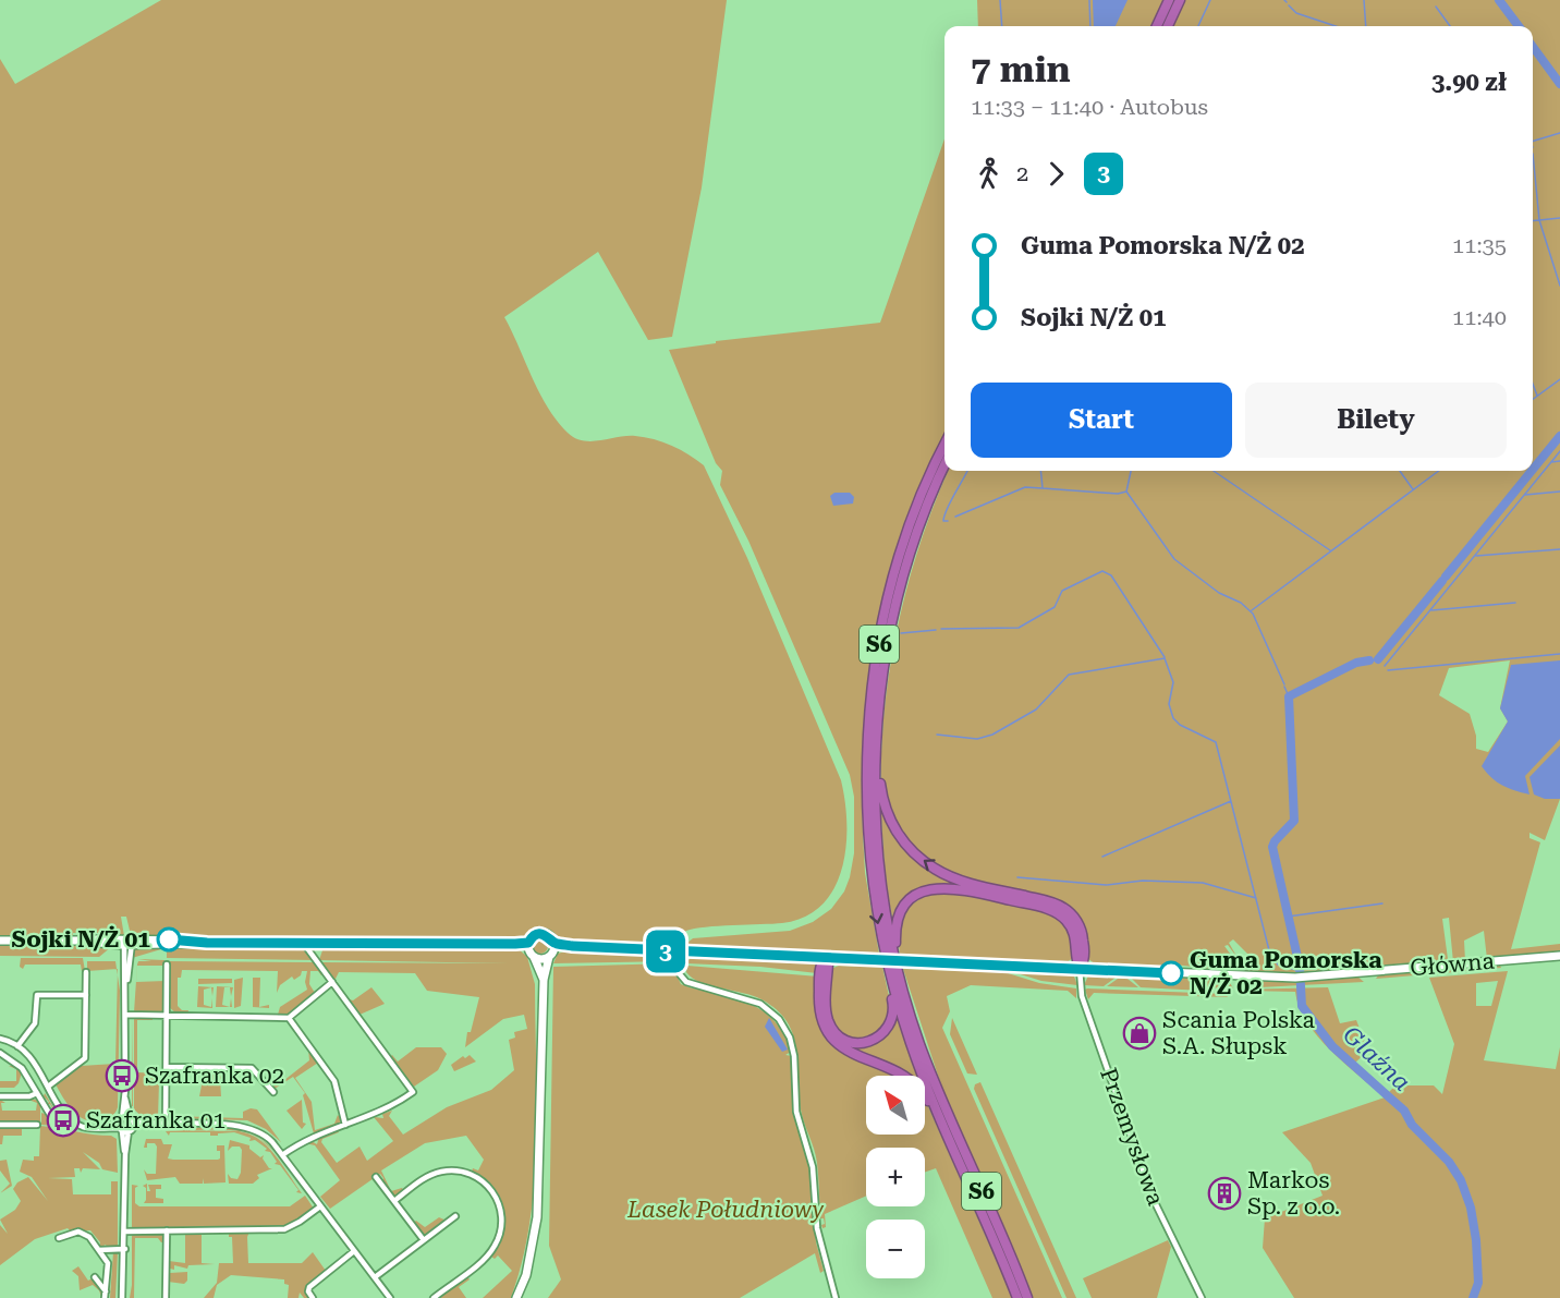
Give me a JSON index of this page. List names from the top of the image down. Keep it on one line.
{"streets":{"highway":["S6"],"main road":["Główna"],"street":["Przemysłowa"]},"crossings":[["Główna","Przemysłowa"]],"water":["Glaźna"],"parks":["Lasek Południowy"],"places":{"other":["Sojki N/Ż 01","Guma Pomorska N/Ż 02"],"shop":["Scania Polska S.A. Słupsk"],"bus stop":["Szafranka 02","Szafranka 01"],"building":["Markos Sp. z o.o."]},"lines":["bus line 3"],"north":"top left","page":{"on_map":"3","heading":["7 min","11:33 – 11:40 · Autobus","3.90 zł"],"legs":["2","3"],"list":[{"name":"Guma Pomorska N/Ż 02","value":"11:35"},{"name":"Sojki N/Ż 01","value":"11:40"}],"buttons":["Start","Bilety"],"map_buttons":["+","−"]}}
